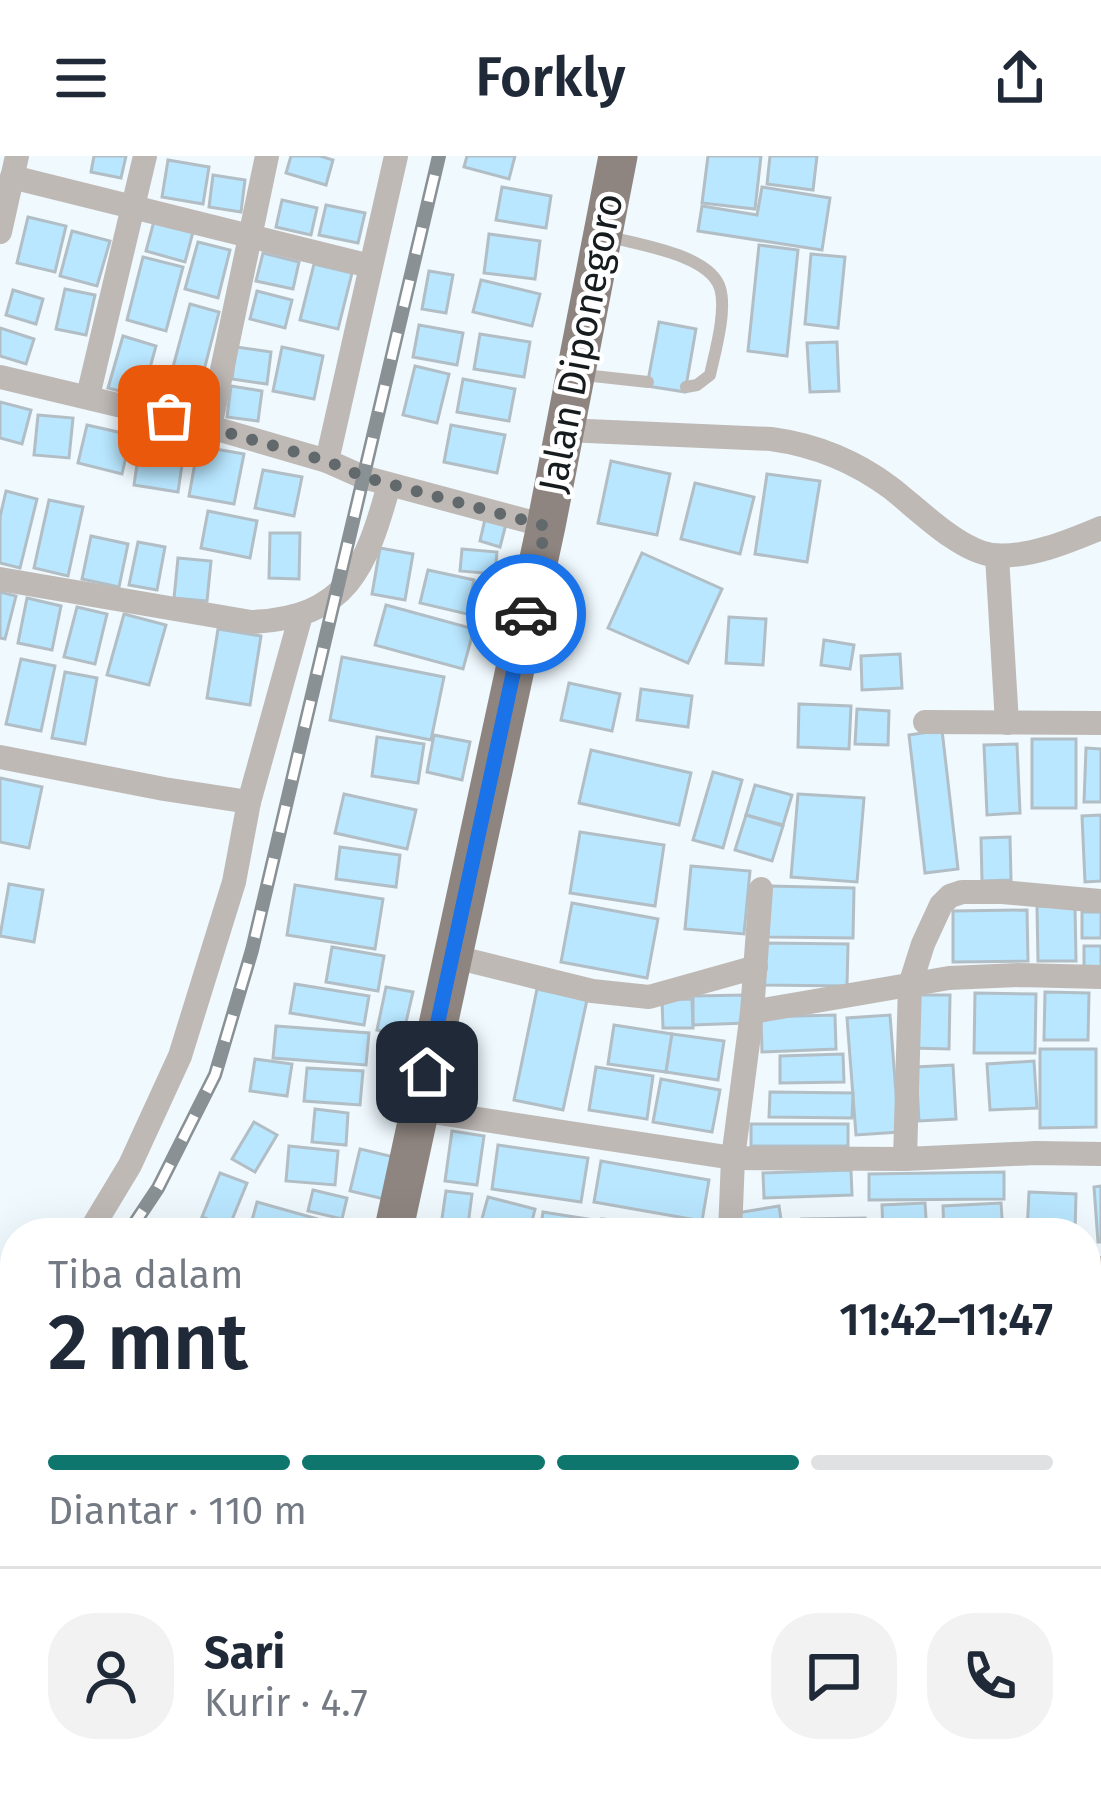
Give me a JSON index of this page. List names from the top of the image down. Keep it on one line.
{"streets":{"main road":["Jalan Diponegoro"]},"page":{"header":"Forkly","heading":["2 mnt","Tiba dalam","11:42–11:47"],"panel":["Sari","Kurir · 4.7"],"bar":"Diantar · 110 m"}}
